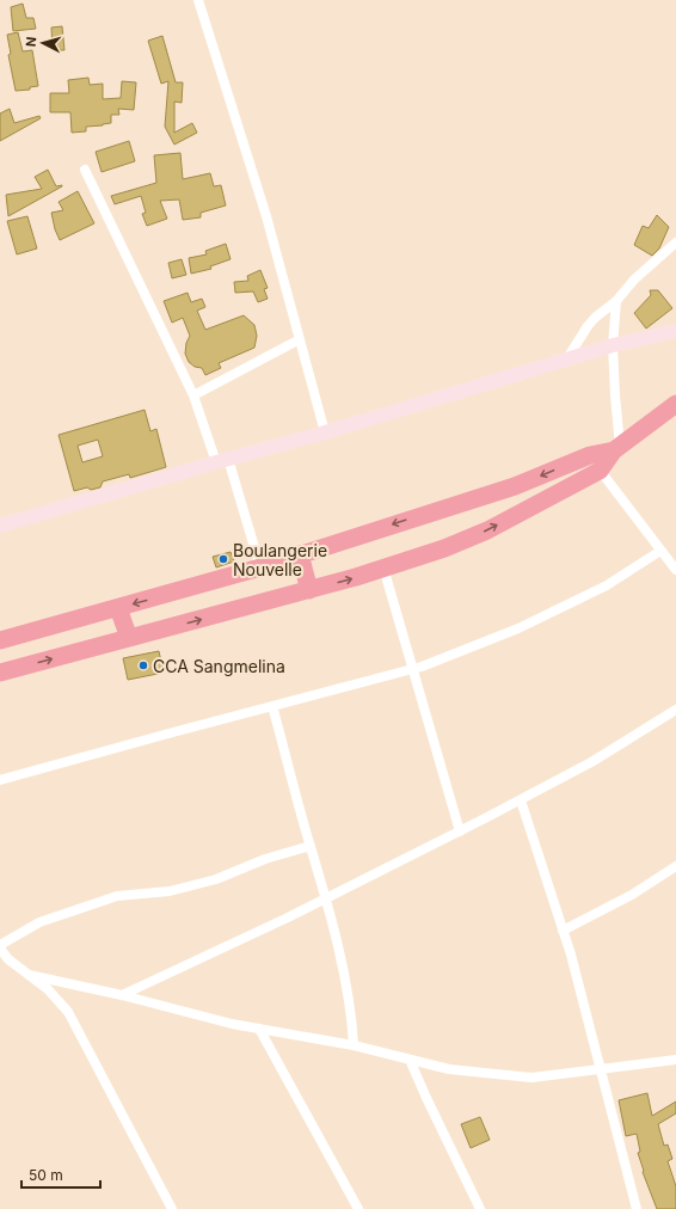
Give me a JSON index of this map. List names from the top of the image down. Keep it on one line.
{"places":["Boulangerie Nouvelle","CCA Sangmelina"],"scale_bar":"50 m","north":"left"}
